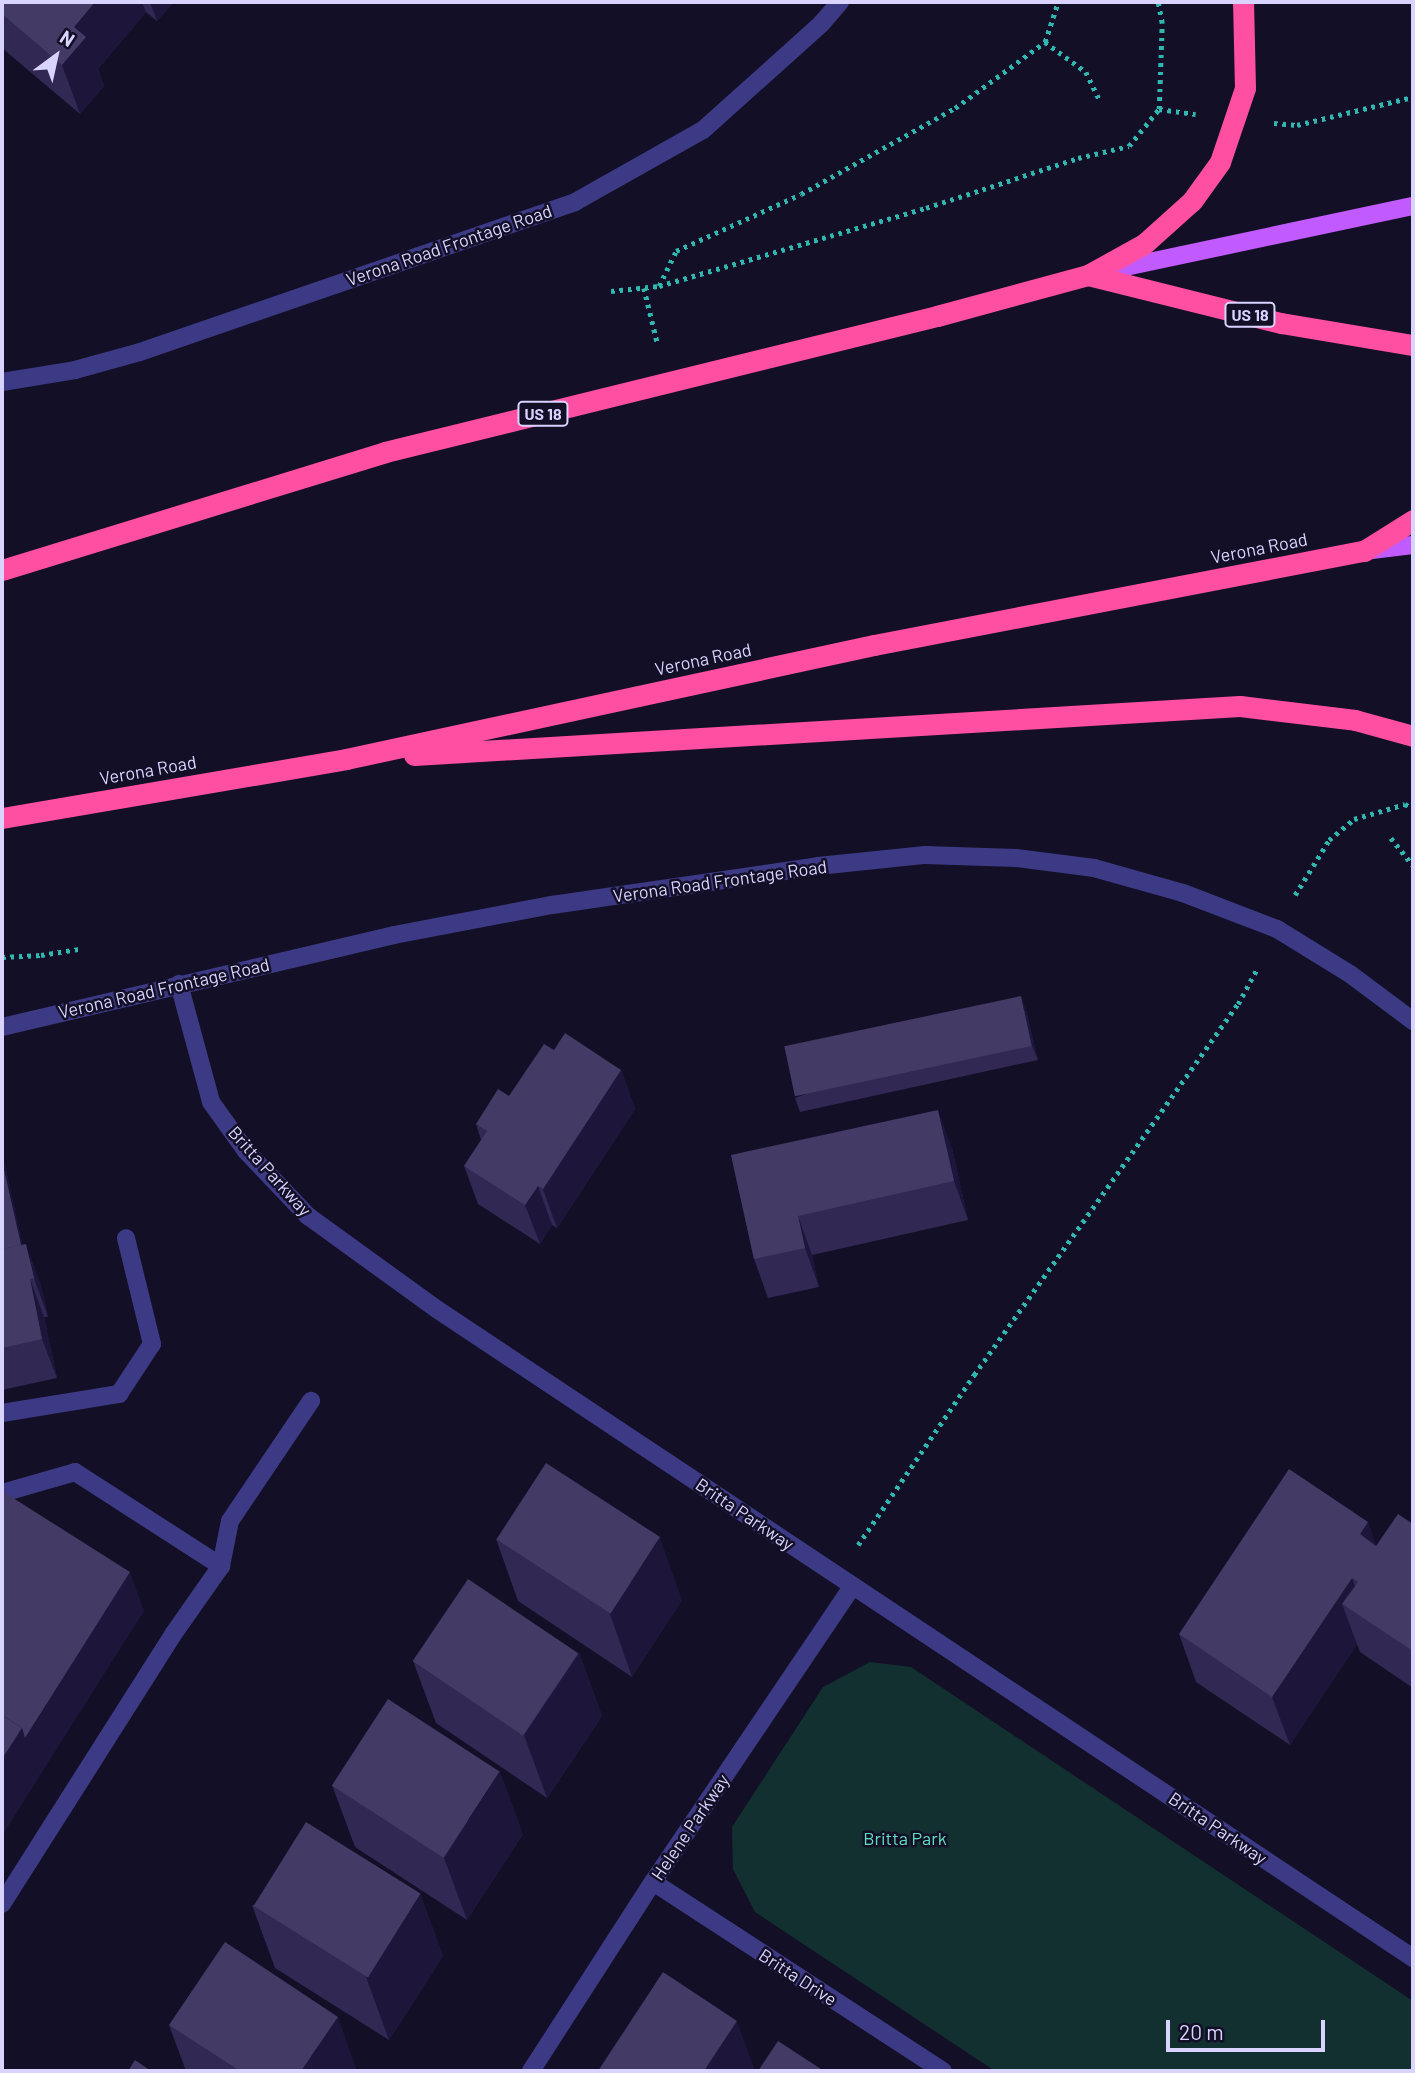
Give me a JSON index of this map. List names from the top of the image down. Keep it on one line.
{"streets":{"highway":["US 18","Verona Road"],"street":["Verona Road Frontage Road","Britta Parkway","Helene Parkway","Britta Drive"]},"crossings":[["Verona Road Frontage Road","Britta Parkway"],["Britta Parkway","Helene Parkway"],["Helene Parkway","Britta Drive"]],"parks":["Britta Park"],"scale_bar":"20 m","north":"top right"}
